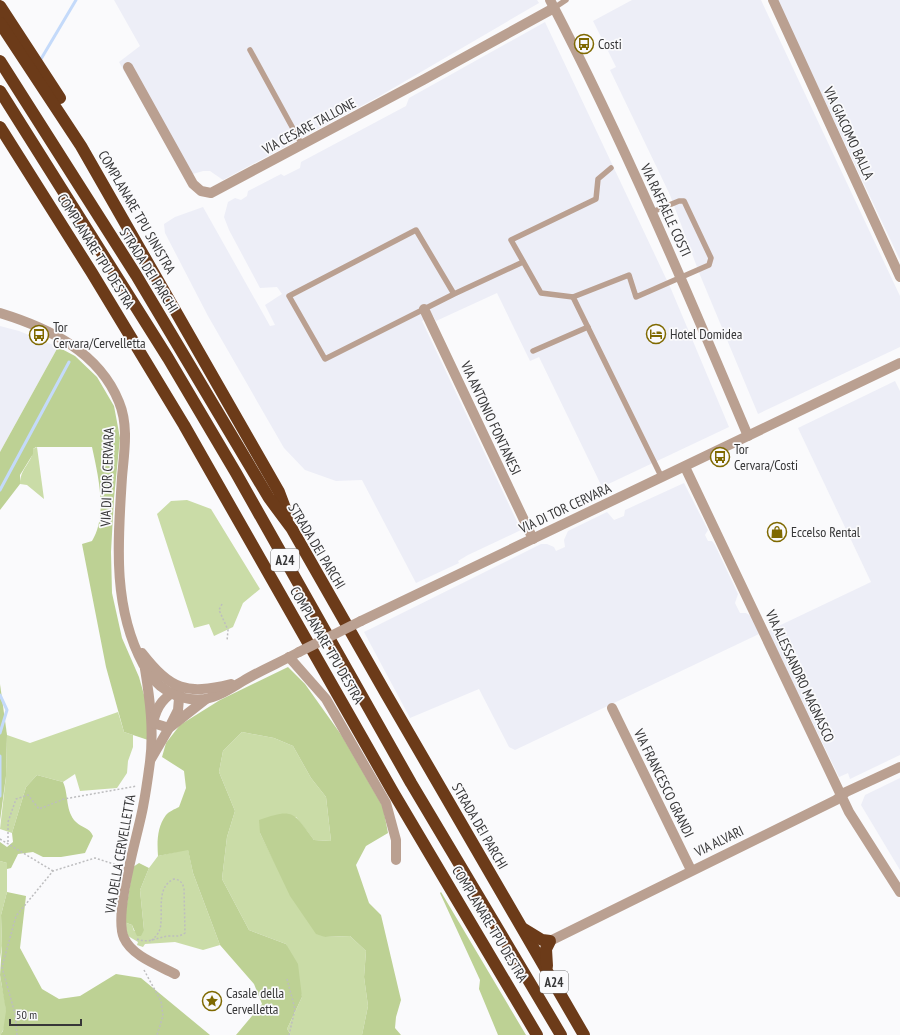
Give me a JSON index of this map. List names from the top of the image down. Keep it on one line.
{"streets":{"highway":["COMPLANARE TPU SINISTRA","COMPLANARE TPU DESTRA","STRADA DEI PARCHI","A24"],"street":["VIA CESARE TALLONE","VIA GIACOMO BALLA","VIA RAFFAELE COSTI","VIA ANTONIO FONTANESI","VIA DI TOR CERVARA","VIA ALESSANDRO MAGNASCO","VIA FRANCESCO GRANDI","VIA ALVARI","VIA DELLA CERVELLETTA"]},"crossings":[["VIA CESARE TALLONE","VIA RAFFAELE COSTI"],["VIA RAFFAELE COSTI","VIA DI TOR CERVARA"],["COMPLANARE TPU SINISTRA","STRADA DEI PARCHI"],["VIA ANTONIO FONTANESI","VIA DI TOR CERVARA"],["VIA DI TOR CERVARA","VIA ALESSANDRO MAGNASCO"],["VIA ALESSANDRO MAGNASCO","VIA ALVARI"],["VIA FRANCESCO GRANDI","VIA ALVARI"]],"places":{"bus stop":["Costi","Tor Cervara/Cervelletta","Tor Cervara/Costi"],"hotel":["Hotel Domidea"],"shop":["Eccelso Rental"],"place":["Casale della Cervelletta"]},"scale_bar":"50 m"}
